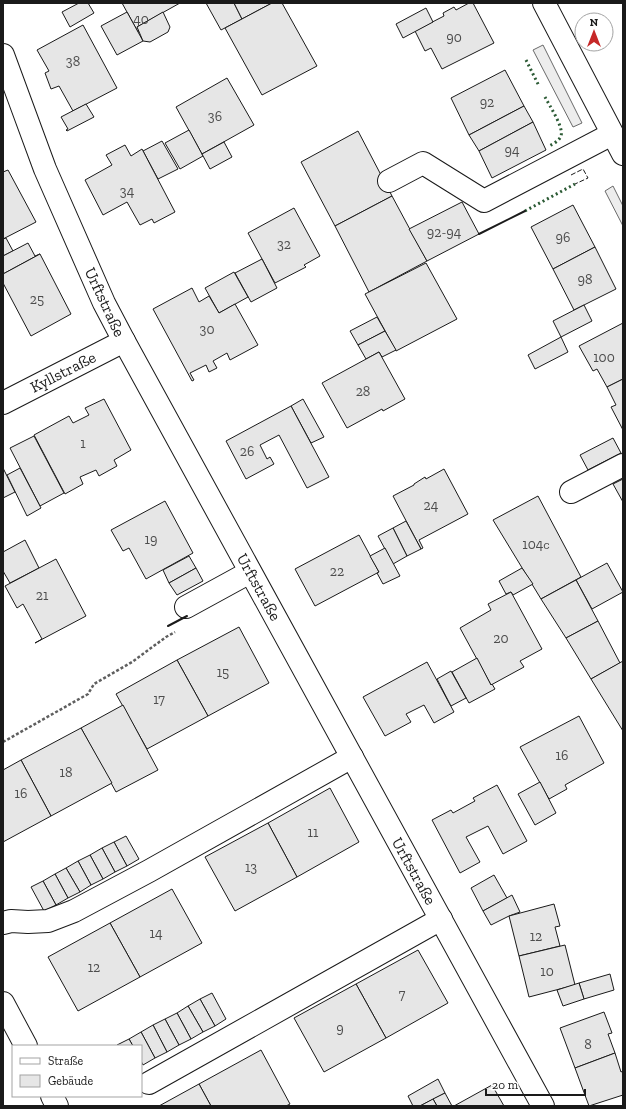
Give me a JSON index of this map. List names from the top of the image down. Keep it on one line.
{"streets":{"street":["Urftstraße","Kyllstraße"]},"crossings":[["Urftstraße","Kyllstraße"]],"house_numbers":["40","90","38","92","36","94","34","92-94","96","32","98","25","30","100","28","1","26","24","19","104c","22","21","20","15","17","16","18","16","11","13","14","12","12","10","7","9","8"],"legend":["Straße","Gebäude"],"scale_bar":"20 m","north":"top"}
